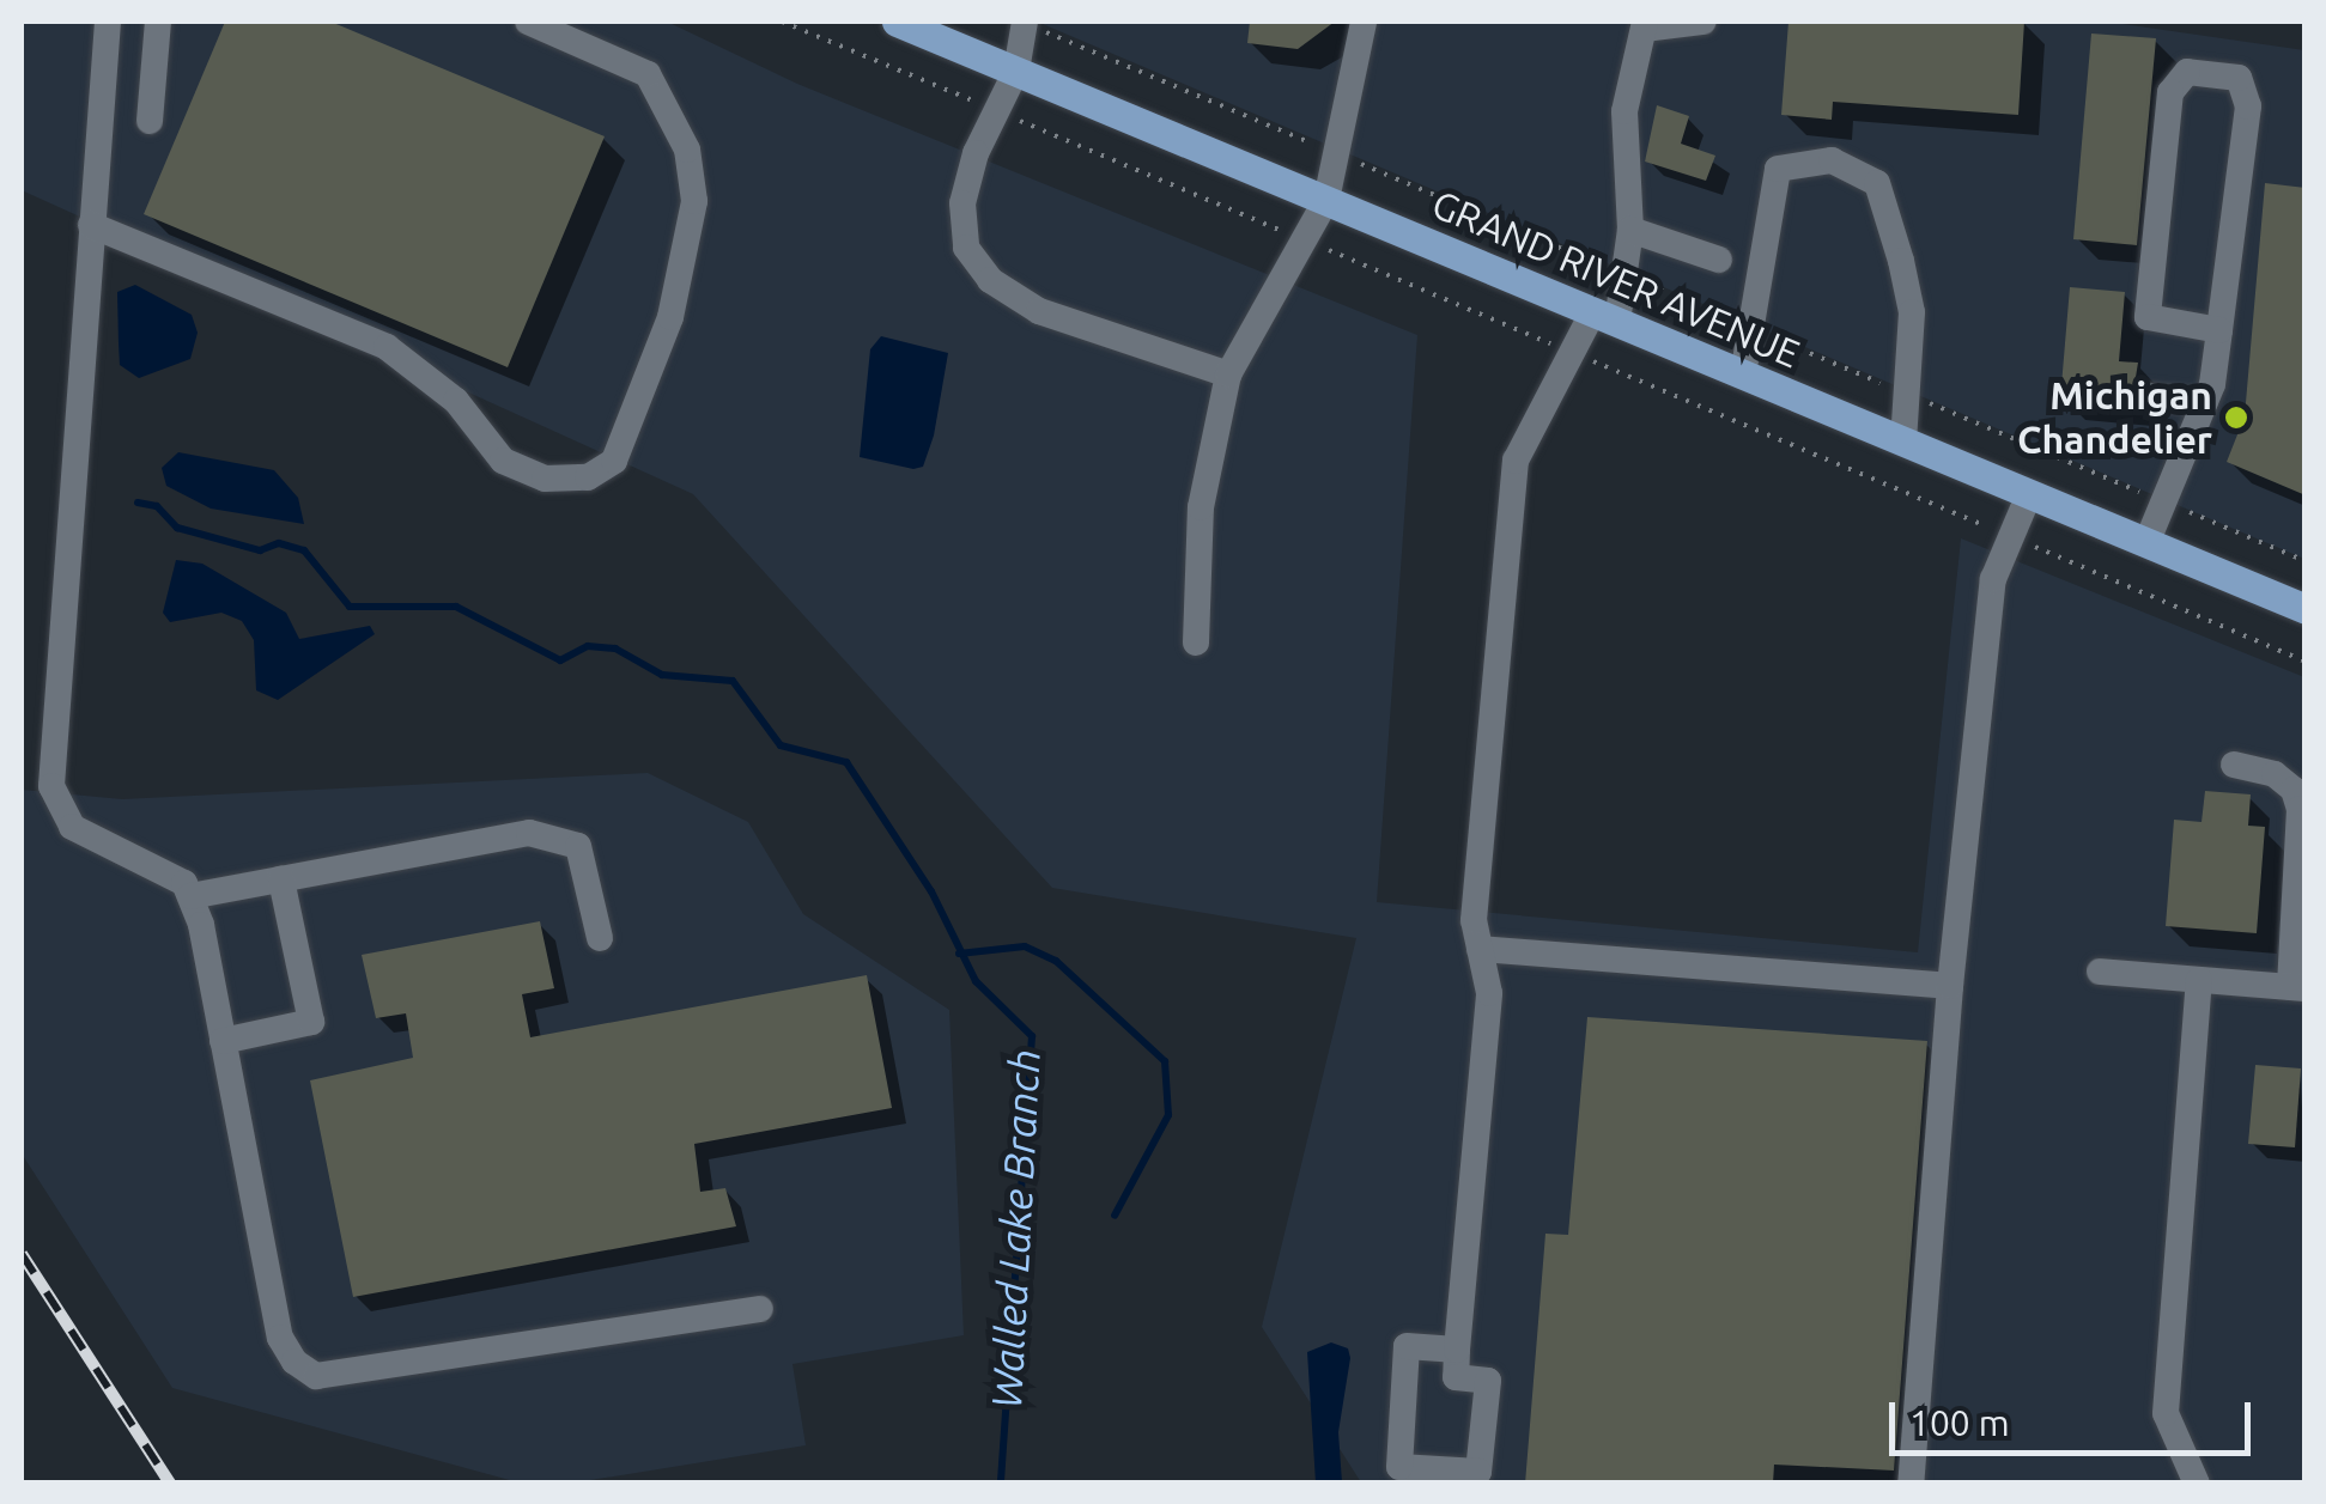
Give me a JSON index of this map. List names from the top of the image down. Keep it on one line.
{"streets":{"main road":["GRAND RIVER AVENUE"]},"water":["Walled Lake Branch"],"places":["Michigan Chandelier"],"scale_bar":"100 m"}
